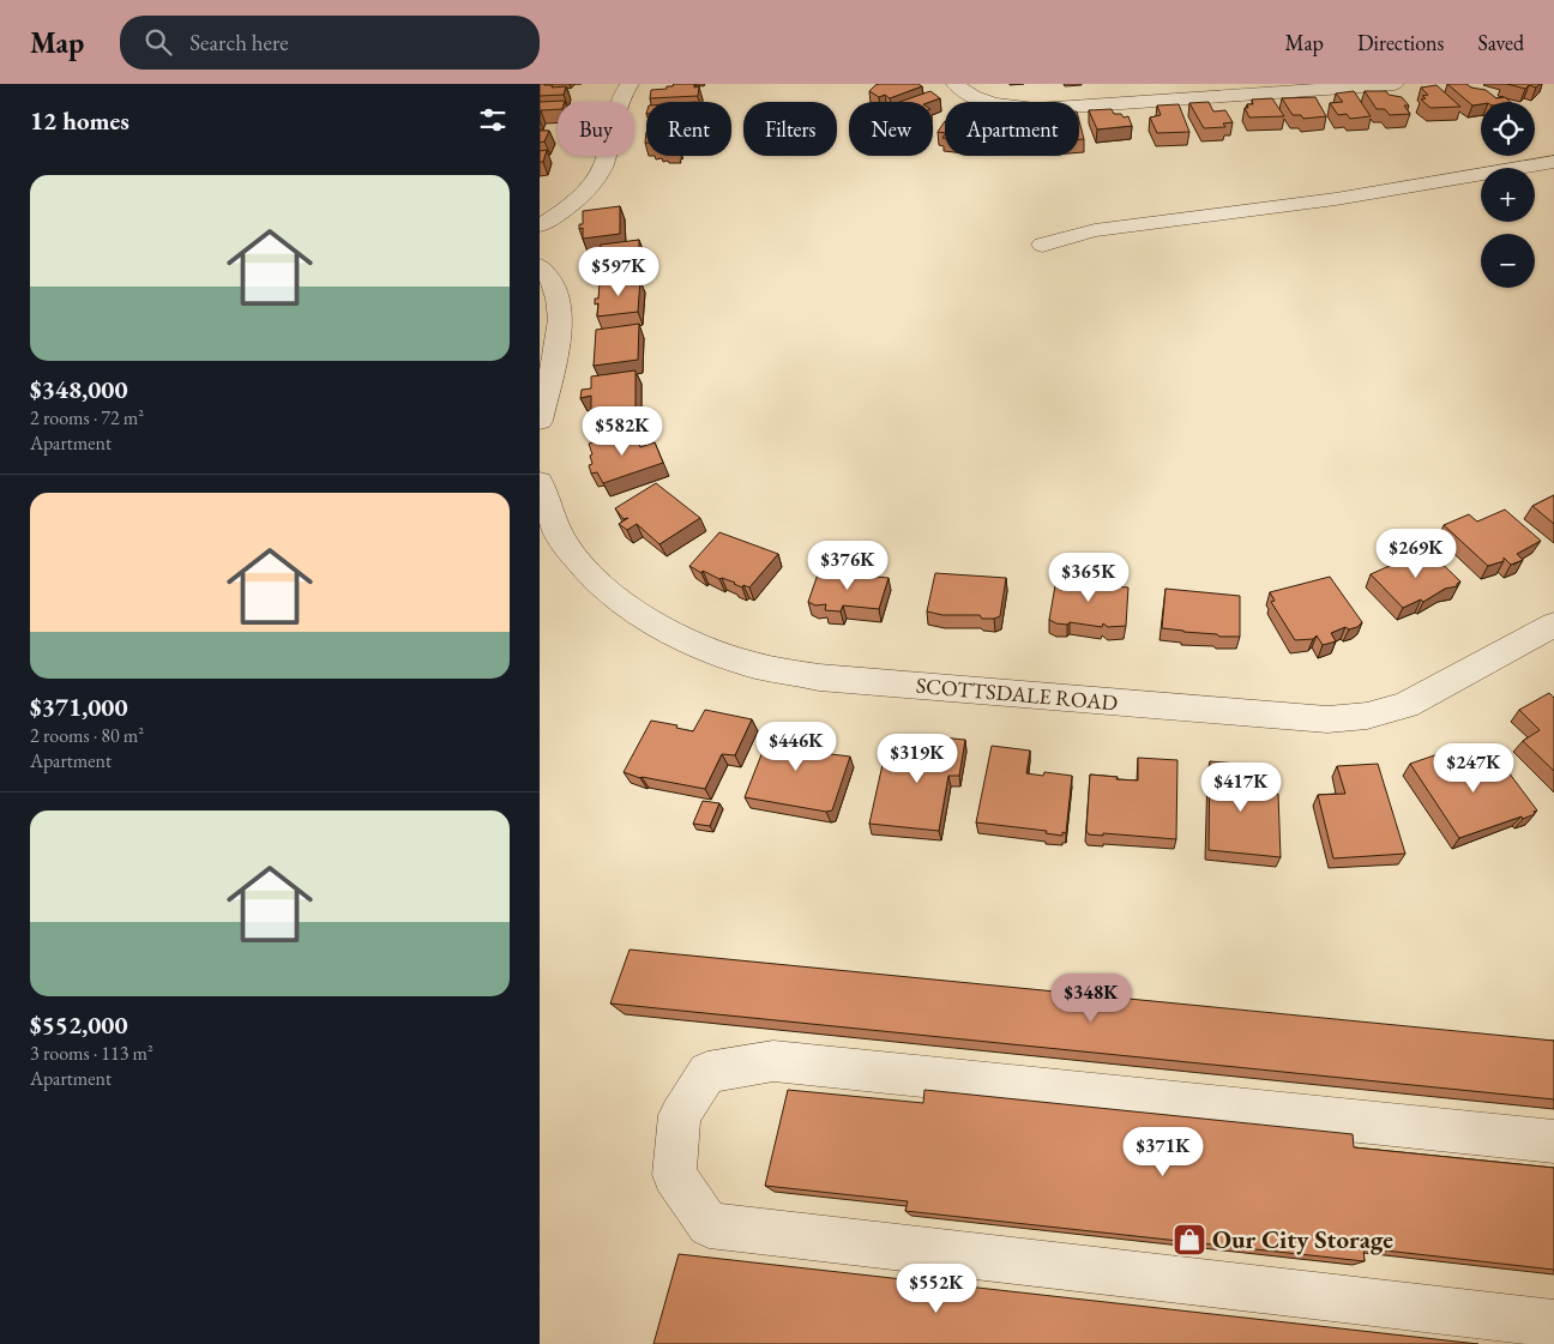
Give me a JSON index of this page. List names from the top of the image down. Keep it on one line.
{"streets":{"street":["SCOTTSDALE ROAD"]},"places":{"shop":["Our City Storage"]},"page":{"header":"Map","search":"Search here","nav":["Map","Directions","Saved"],"heading":"12 homes","map_buttons":["+","−"],"chip":["Buy","Rent","Filters","New","Apartment"],"list":[{"name":"$348,000","note":"2 rooms · 72 m² · Apartment"},{"name":"$371,000","note":"2 rooms · 80 m² · Apartment"},{"name":"$552,000","note":"3 rooms · 113 m² · Apartment"}],"price":["$597K","$582K","$269K","$376K","$365K","$446K","$319K","$247K","$417K","$348K","$371K","$552K"]}}
